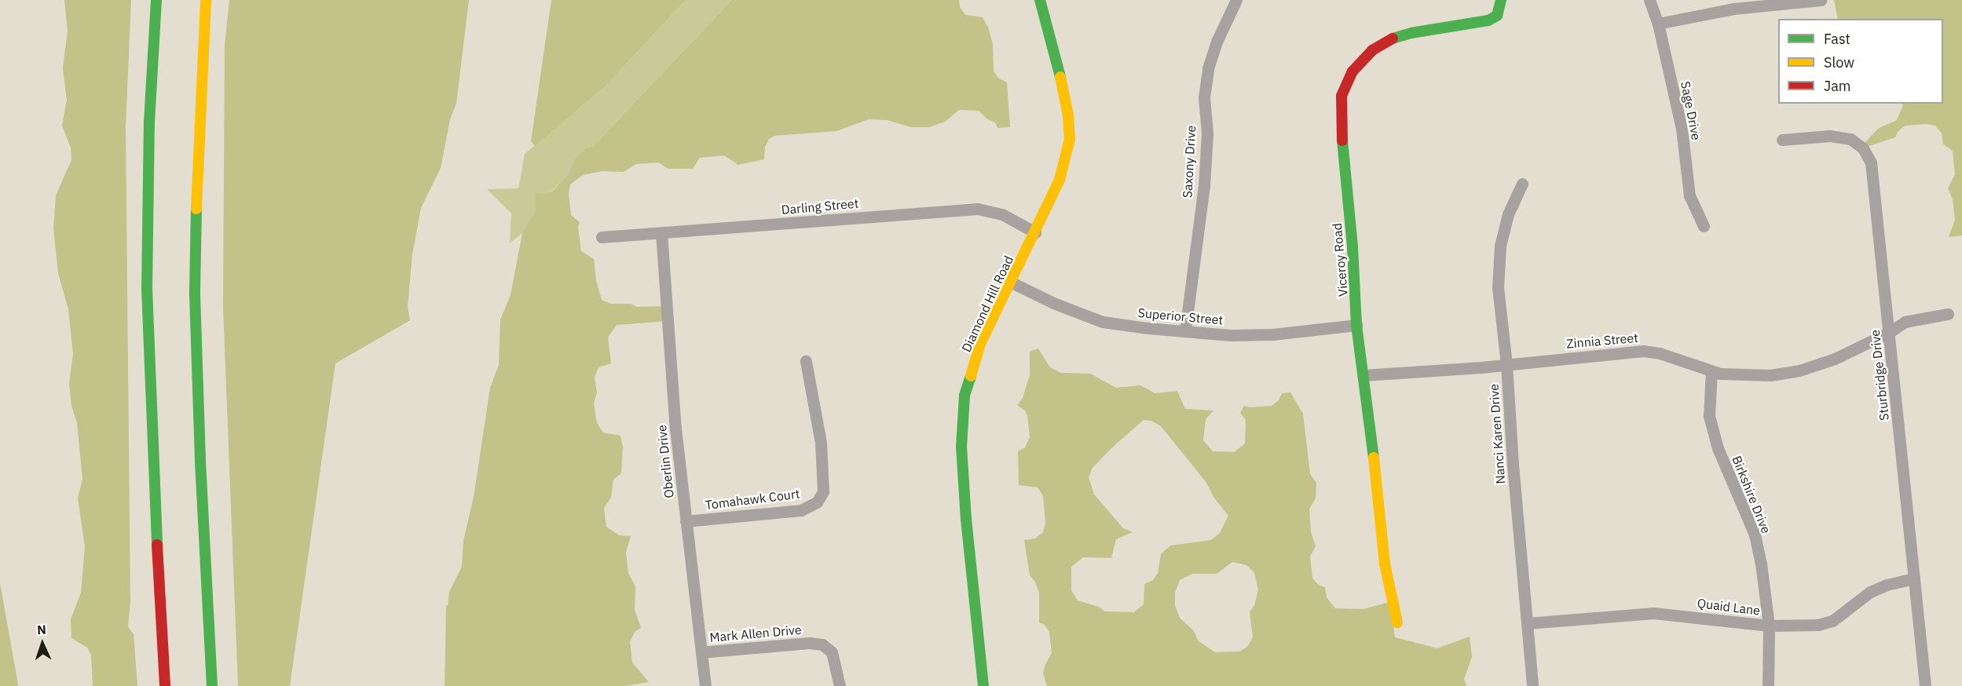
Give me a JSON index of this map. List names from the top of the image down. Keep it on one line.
{"streets":{"main road":["Viceroy Road","Diamond Hill Road"],"street":["Sage Drive","Saxony Drive","Darling Street","Superior Street","Zinnia Street","Sturbridge Drive","Nanci Karen Drive","Oberlin Drive","Birkshire Drive","Tomahawk Court","Quaid Lane","Mark Allen Drive"]},"crossings":[["Saxony Drive","Superior Street"],["Darling Street","Diamond Hill Road"],["Darling Street","Oberlin Drive"],["Viceroy Road","Superior Street"],["Viceroy Road","Zinnia Street"],["Diamond Hill Road","Superior Street"],["Zinnia Street","Sturbridge Drive"],["Zinnia Street","Nanci Karen Drive"],["Zinnia Street","Birkshire Drive"],["Sturbridge Drive","Quaid Lane"],["Nanci Karen Drive","Quaid Lane"],["Oberlin Drive","Tomahawk Court"],["Oberlin Drive","Mark Allen Drive"],["Birkshire Drive","Quaid Lane"]],"legend":["Fast","Slow","Jam"],"north":"top"}
